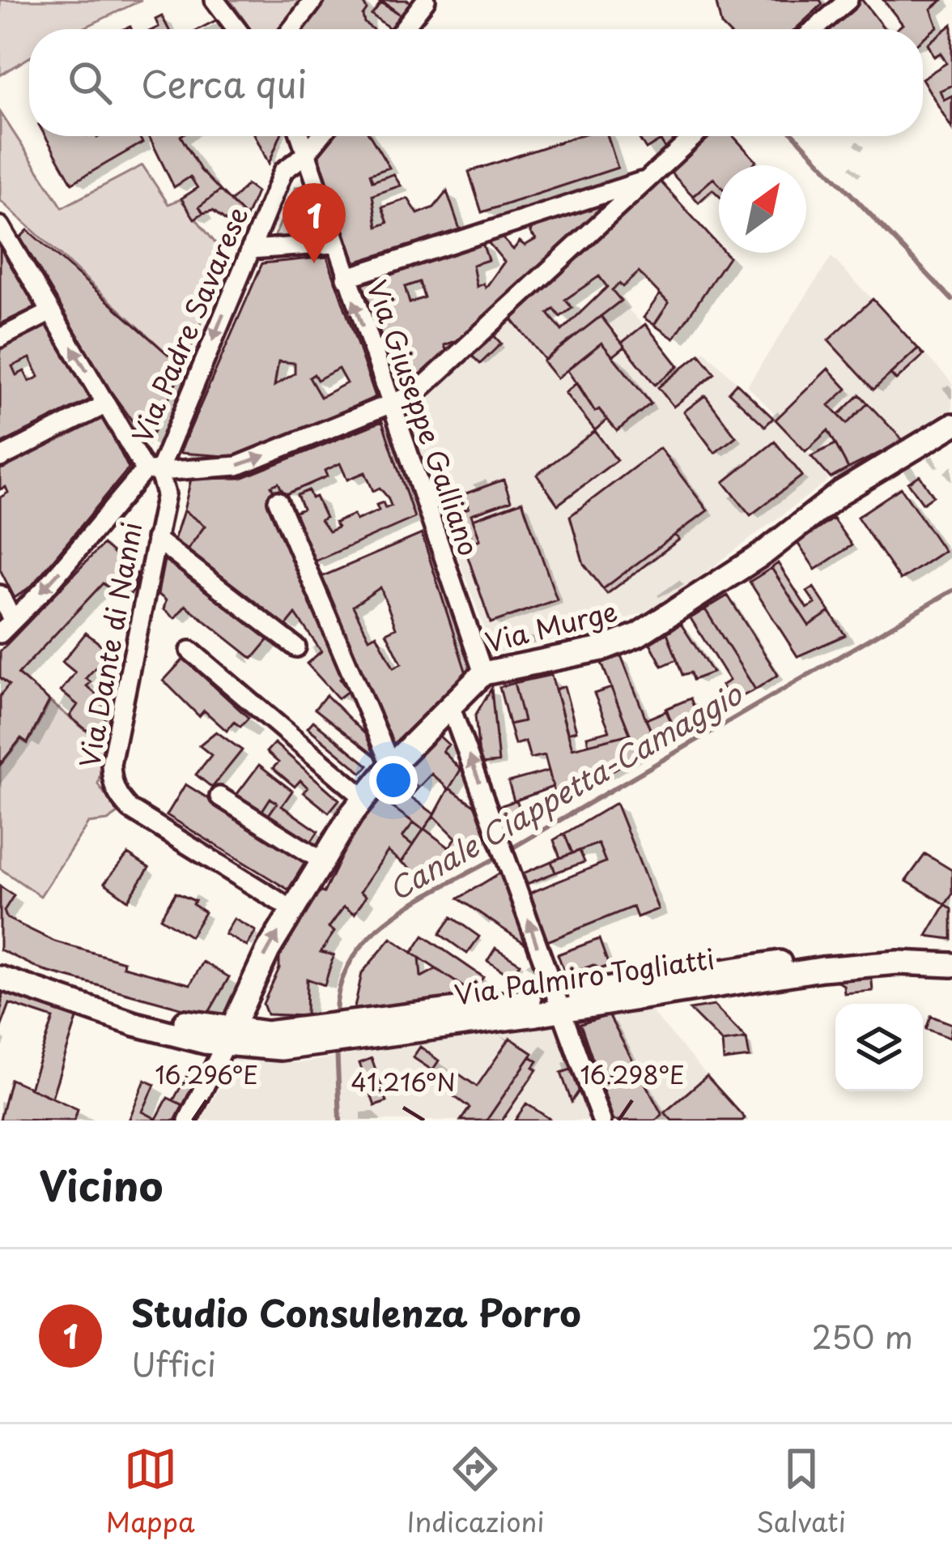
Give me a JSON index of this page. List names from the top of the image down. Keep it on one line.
{"streets":{"main road":["Via Murge","Via Palmiro Togliatti"],"street":["Via Padre Savarese","Via Giuseppe Galliano","Via Dante di Nanni"]},"crossings":[["Via Padre Savarese","Via Giuseppe Galliano"],["Via Padre Savarese","Via Dante di Nanni"],["Via Giuseppe Galliano","Via Murge"],["Via Murge","Via Dante di Nanni"],["Via Murge","Via Palmiro Togliatti"]],"one_way":["Via Padre Savarese"],"water":["Canale Ciappetta-Camaggio"],"north":"top right","page":{"search":"Cerca qui","pins":"1","heading":"Vicino","list":[{"mark":"1","name":"Studio Consulenza Porro","note":"Uffici","value":"250 m"}],"nav":["Mappa","Indicazioni","Salvati"]},"coordinates":["16.296°E","16.298°E","41.216°N"]}
